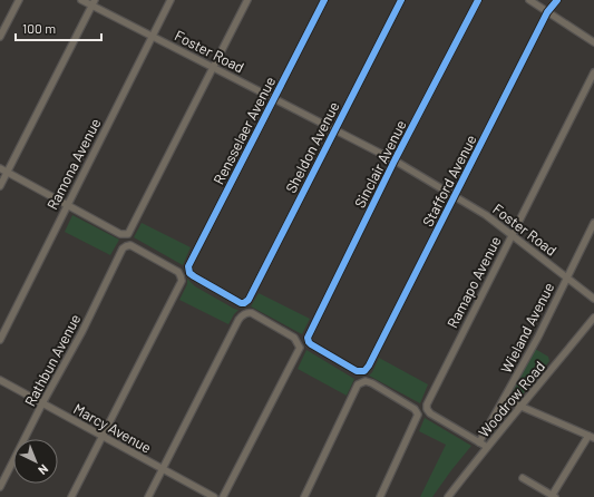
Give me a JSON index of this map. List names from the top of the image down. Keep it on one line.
{"streets":{"street":["Foster Road","Rensselaer Avenue","Sheldon Avenue","Ramona Avenue","Sinclair Avenue","Stafford Avenue","Ramapo Avenue","Wieland Avenue","Rathbun Avenue","Woodrow Road","Marcy Avenue"]},"crossings":[["Foster Road","Rensselaer Avenue"],["Foster Road","Sheldon Avenue"],["Foster Road","Ramona Avenue"],["Foster Road","Sinclair Avenue"],["Foster Road","Stafford Avenue"],["Foster Road","Ramapo Avenue"],["Foster Road","Wieland Avenue"],["Rensselaer Avenue","Sheldon Avenue"],["Sinclair Avenue","Stafford Avenue"],["Ramapo Avenue","Wieland Avenue"],["Rathbun Avenue","Marcy Avenue"]],"scale_bar":"100 m","north":"bottom right"}
